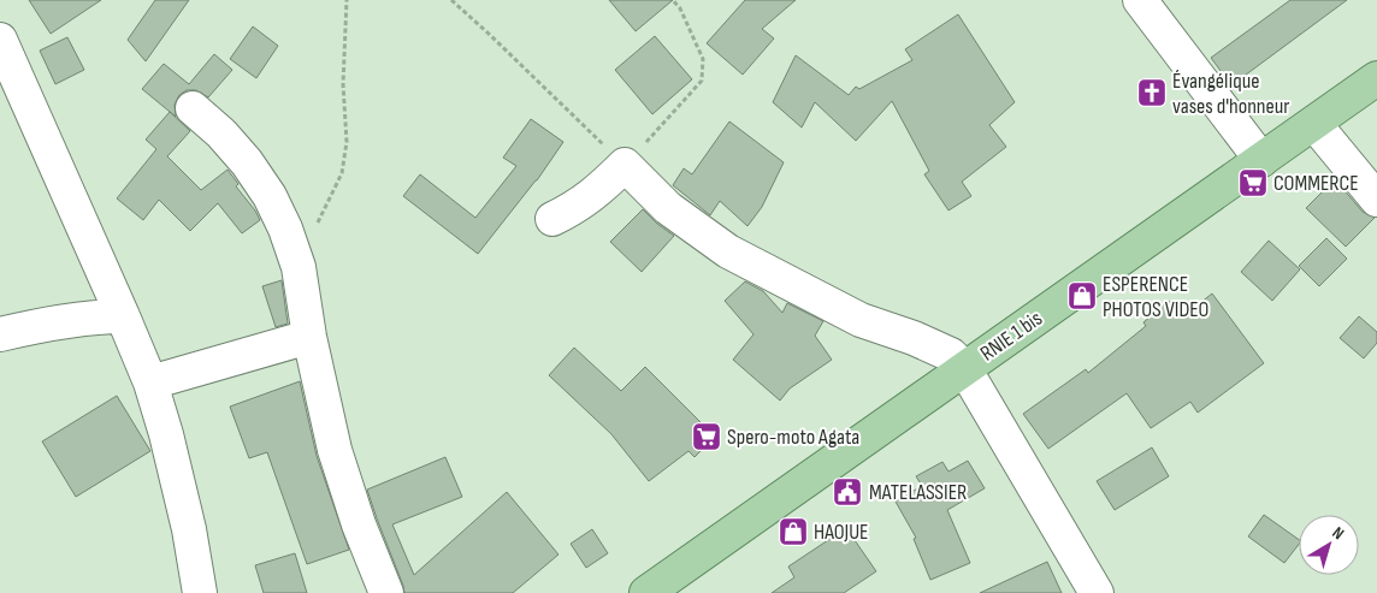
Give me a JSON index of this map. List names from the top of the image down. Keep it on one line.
{"streets":{"main road":["RNIE 1 bis"]},"places":{"church":["Évangélique vases d'honneur"],"supermarket":["COMMERCE","Spero-moto Agata"],"shop":["ESPERENCE PHOTOS VIDEO","HAOJUE"],"public building":["MATELASSIER"]},"north":"top right"}
